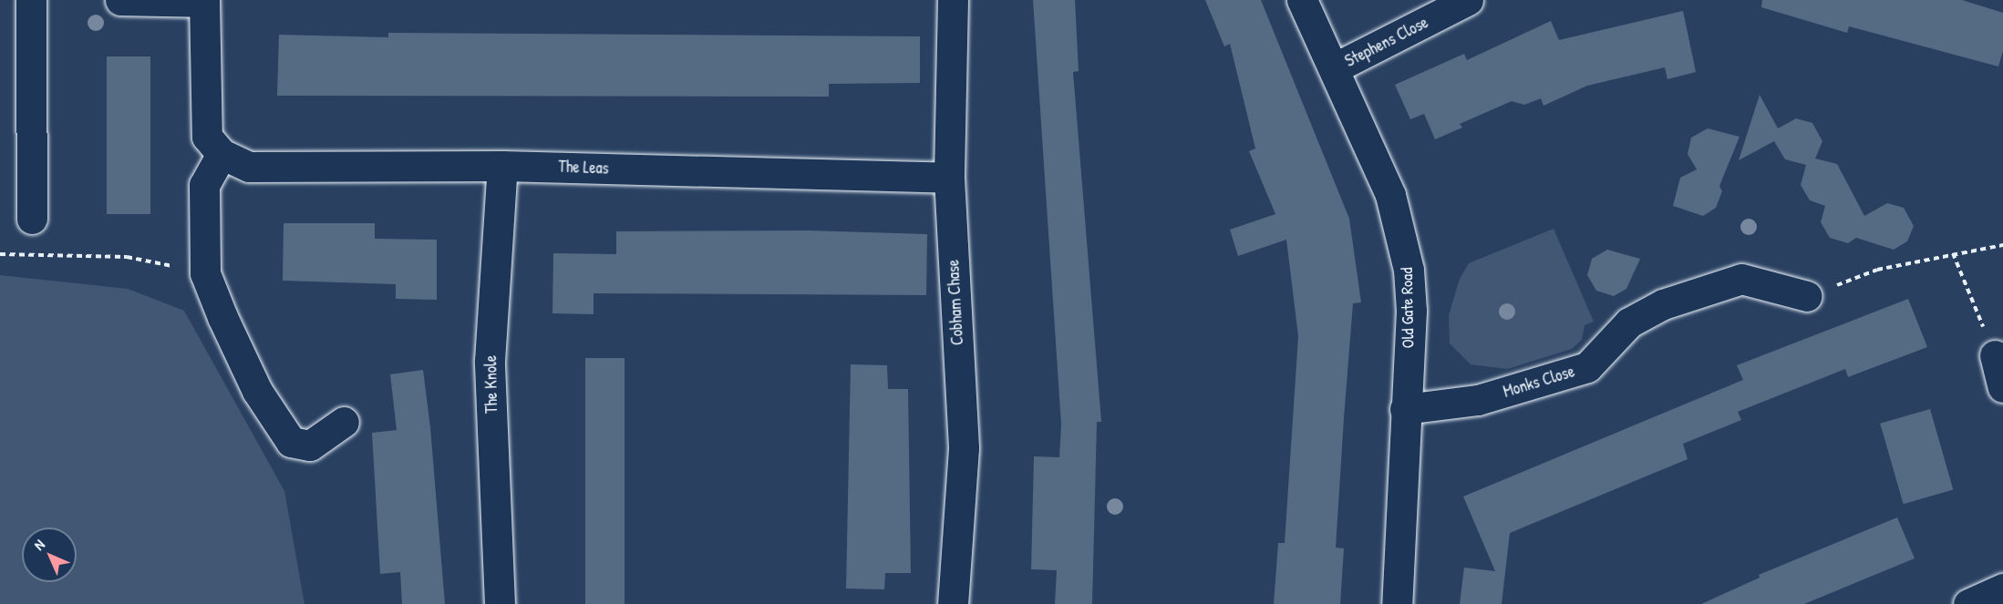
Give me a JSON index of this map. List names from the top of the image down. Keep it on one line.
{"streets":{"street":["Stephens Close","The Leas","Cobham Chase","Old Gate Road","Monks Close","The Knole"]},"crossings":[["Stephens Close","Old Gate Road"],["The Leas","Cobham Chase"],["The Leas","The Knole"],["Old Gate Road","Monks Close"]],"north":"top left"}
